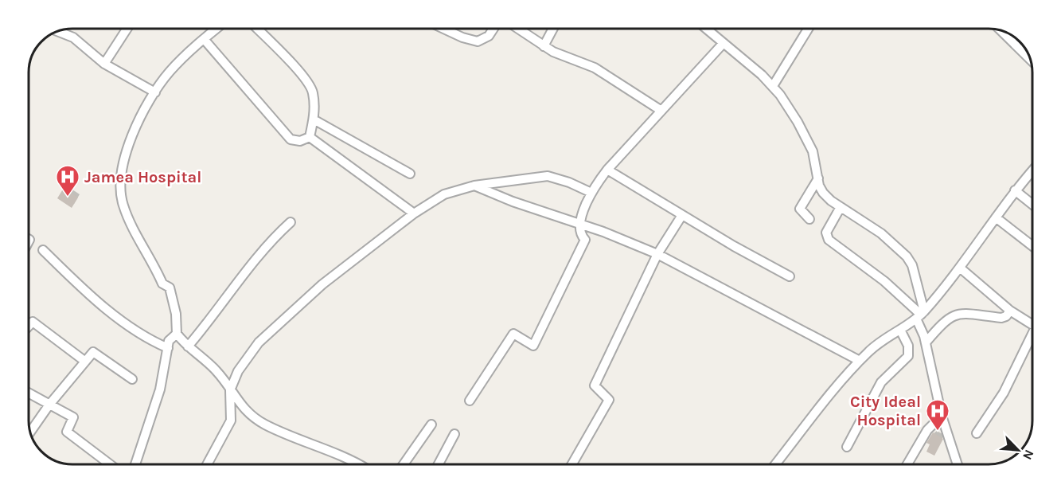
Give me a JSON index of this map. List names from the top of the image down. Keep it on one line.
{"places":{"hospital":["Jamea Hospital","City Ideal Hospital"]},"north":"bottom right"}
